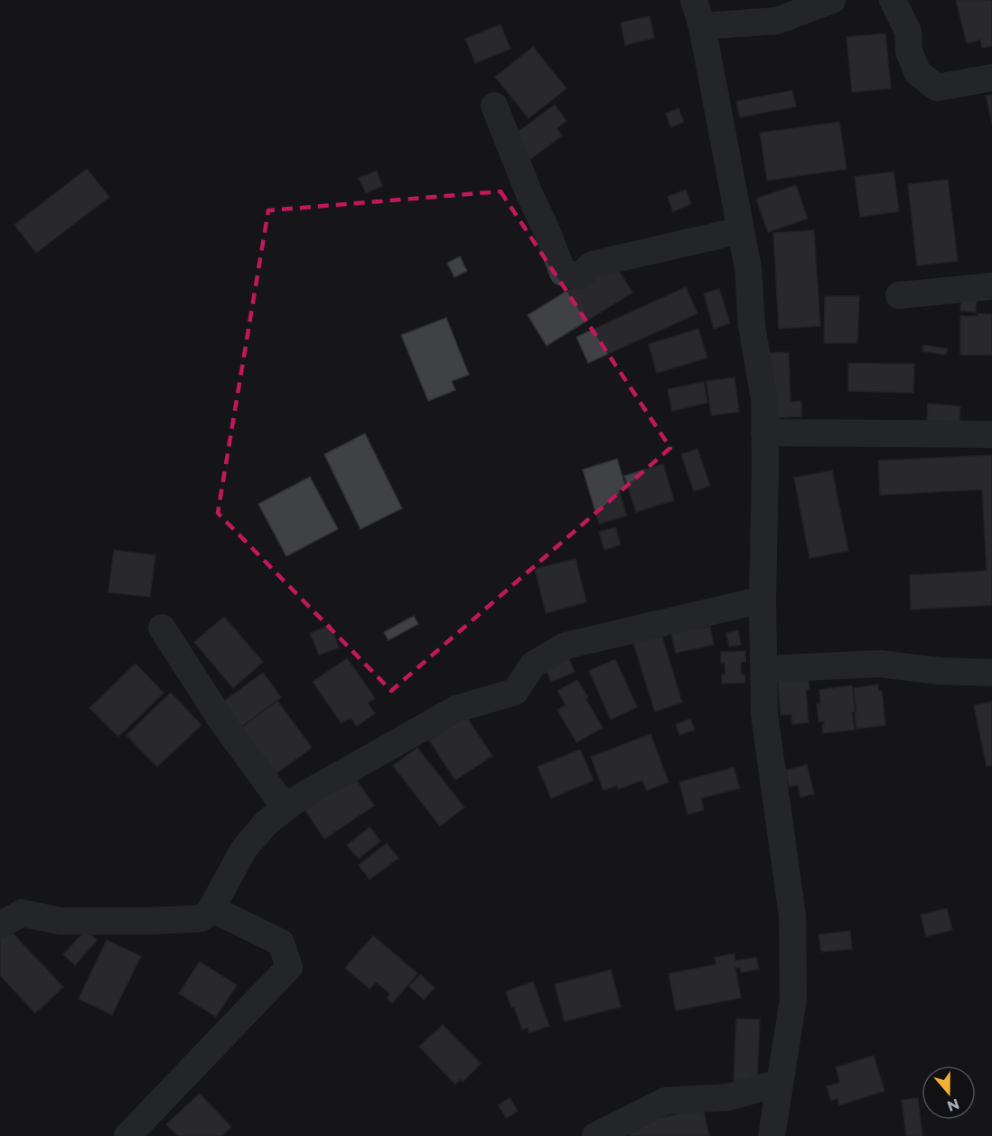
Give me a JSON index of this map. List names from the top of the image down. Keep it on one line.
{"north":"bottom"}
